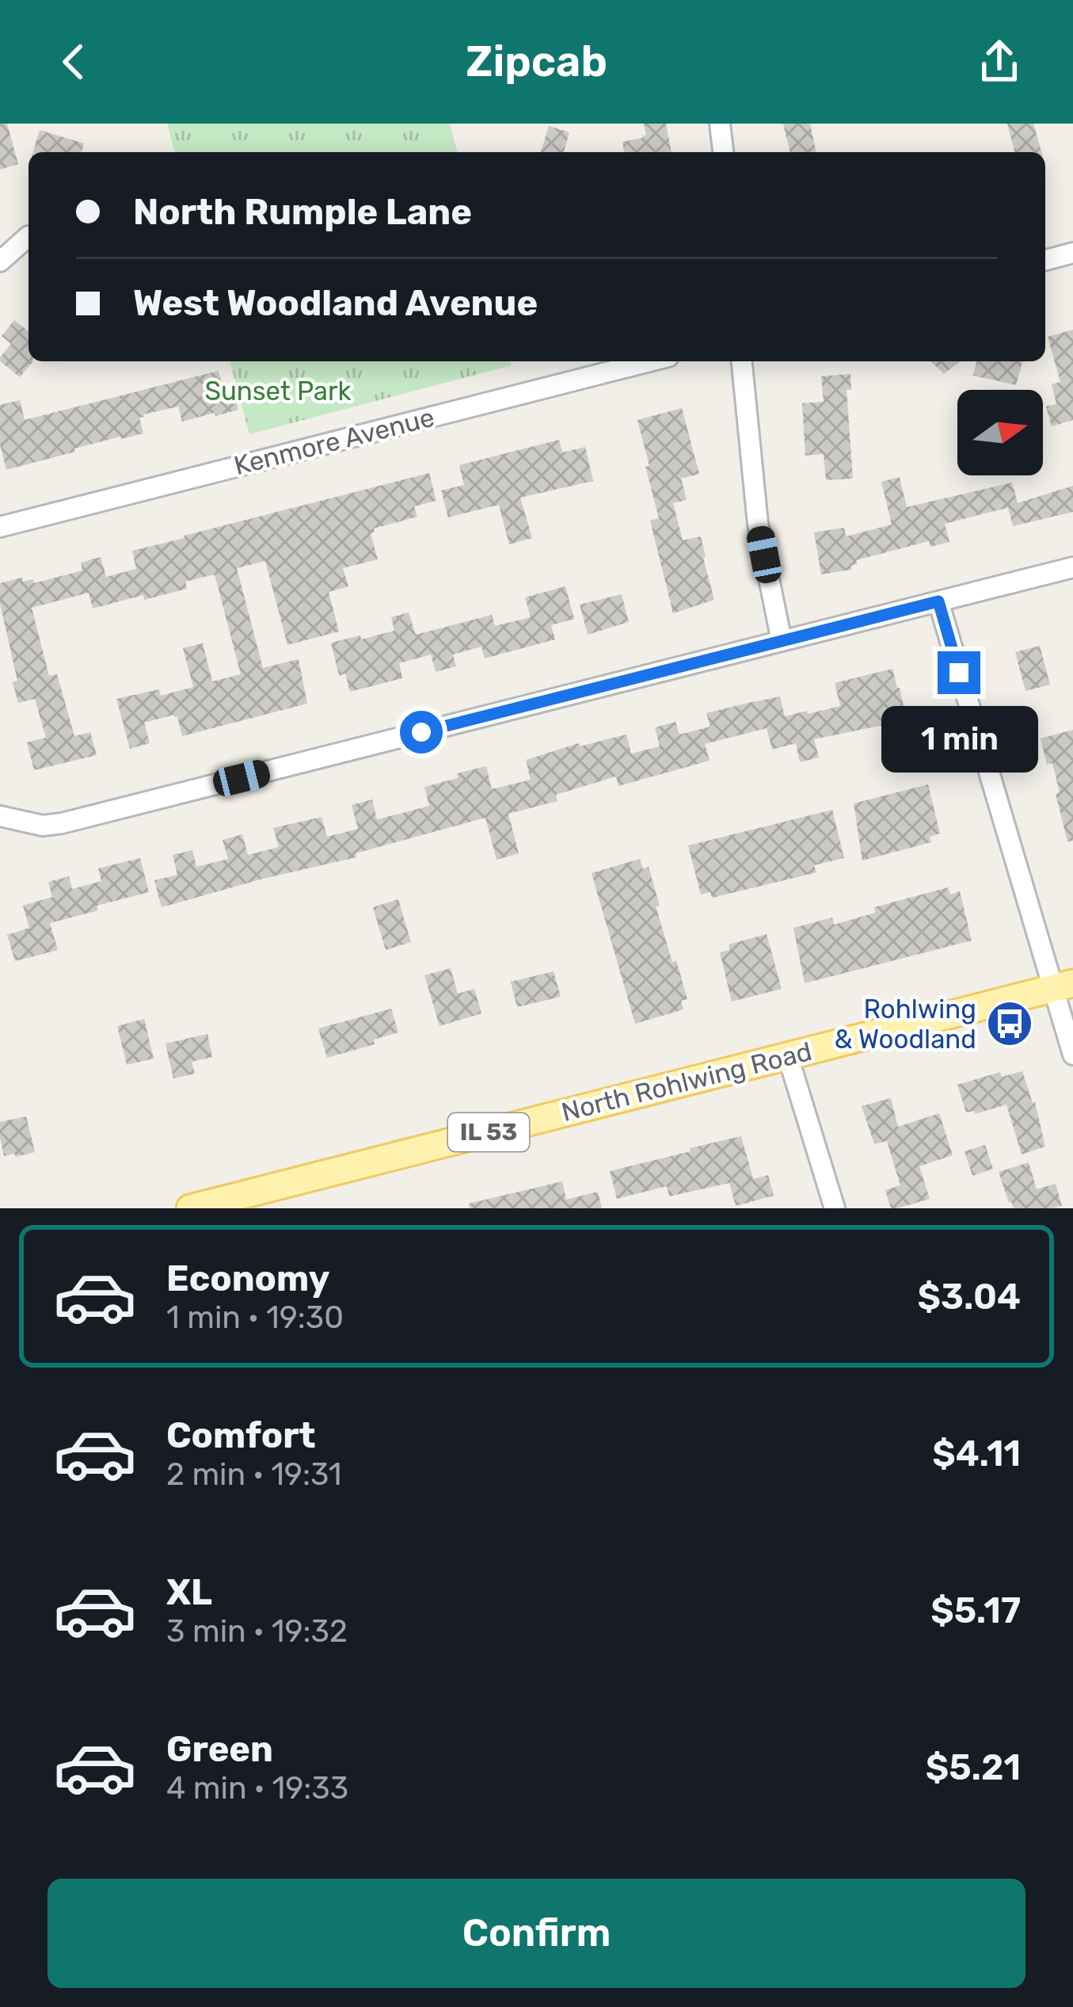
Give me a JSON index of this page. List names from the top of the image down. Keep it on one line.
{"streets":{"main road":["North Rohlwing Road","IL 53"],"street":["Kenmore Avenue"]},"parks":["Sunset Park"],"places":{"bus stop":["Rohlwing & Woodland"]},"north":"right","page":{"header":"Zipcab","banner":["North Rumple Lane","West Woodland Avenue"],"bubble":"1 min","list":[{"name":"Economy","note":"1 min · 19:30","value":"$3.04"},{"name":"Comfort","note":"2 min · 19:31","value":"$4.11"},{"name":"XL","note":"3 min · 19:32","value":"$5.17"},{"name":"Green","note":"4 min · 19:33","value":"$5.21"}],"buttons":"Confirm"}}
